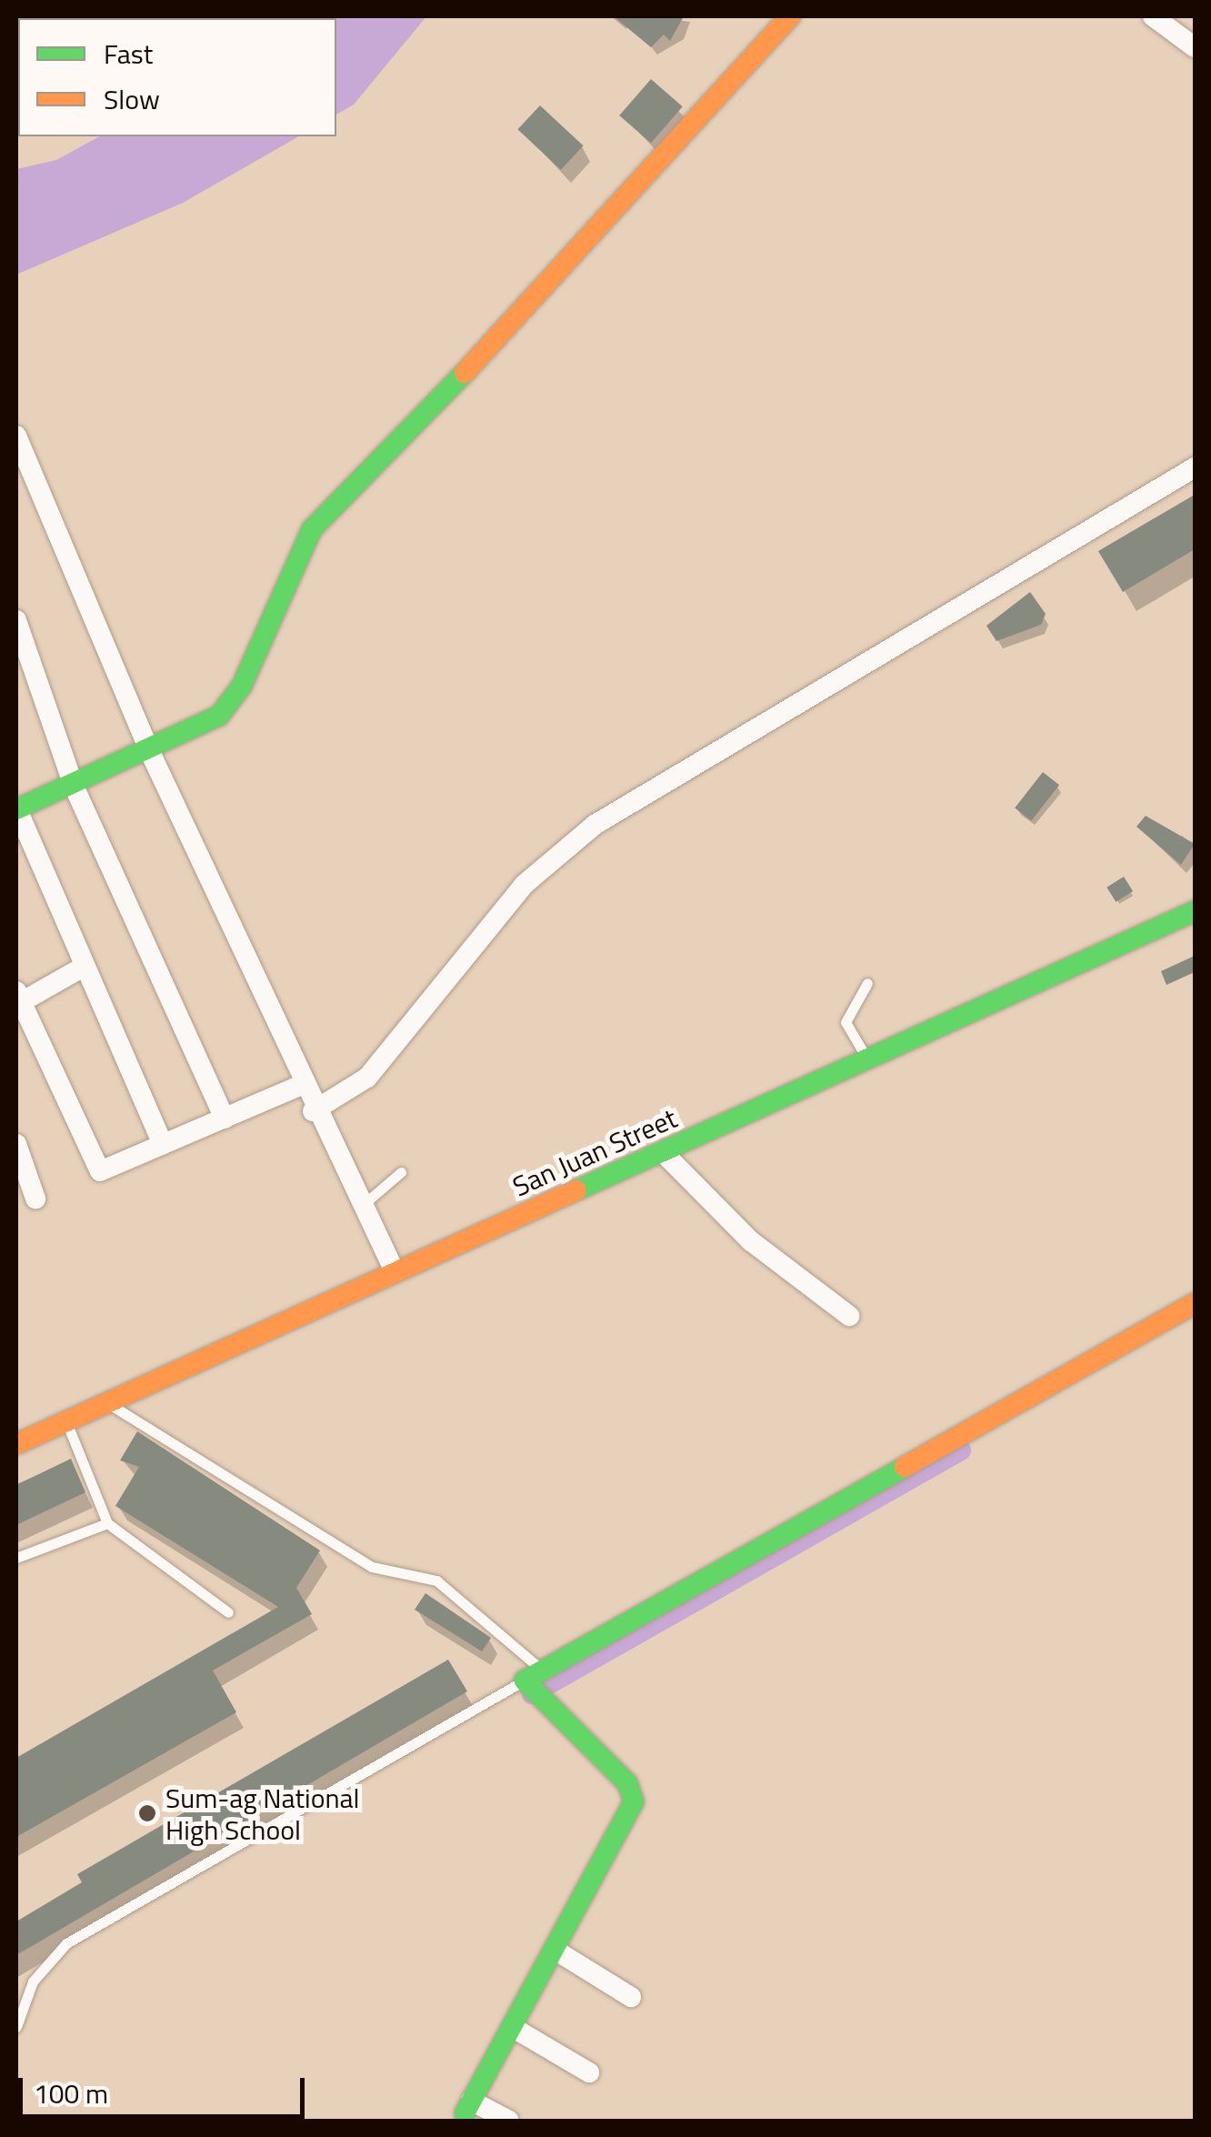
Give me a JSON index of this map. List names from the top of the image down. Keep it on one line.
{"streets":{"street":["San Juan Street"]},"places":["Sum-ag National High School"],"legend":["Fast","Slow"],"scale_bar":"100 m"}
